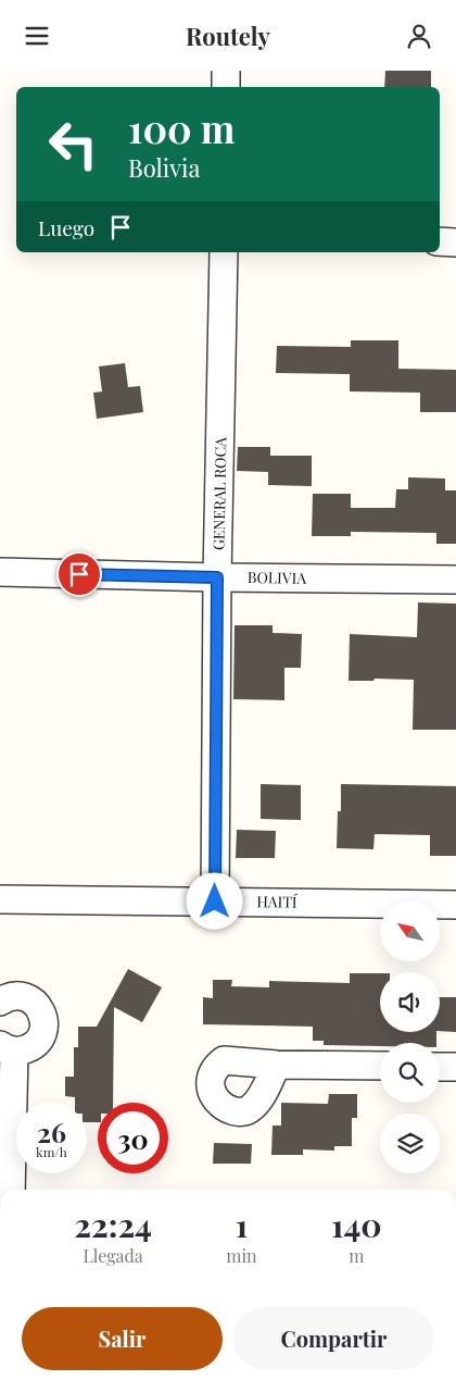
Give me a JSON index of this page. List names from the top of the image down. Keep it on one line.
{"streets":{"street":["GENERAL ROCA","BOLIVIA","HAITÍ"]},"crossings":[["GENERAL ROCA","BOLIVIA"],["GENERAL ROCA","HAITÍ"]],"north":"top left","page":{"header":"Routely","turn":["100 m","Bolivia"],"then":"Luego","speed":"26 km/h","limit":"30","eta":["22:24","Llegada","1","min","140","m"],"buttons":["Salir","Compartir"]}}
